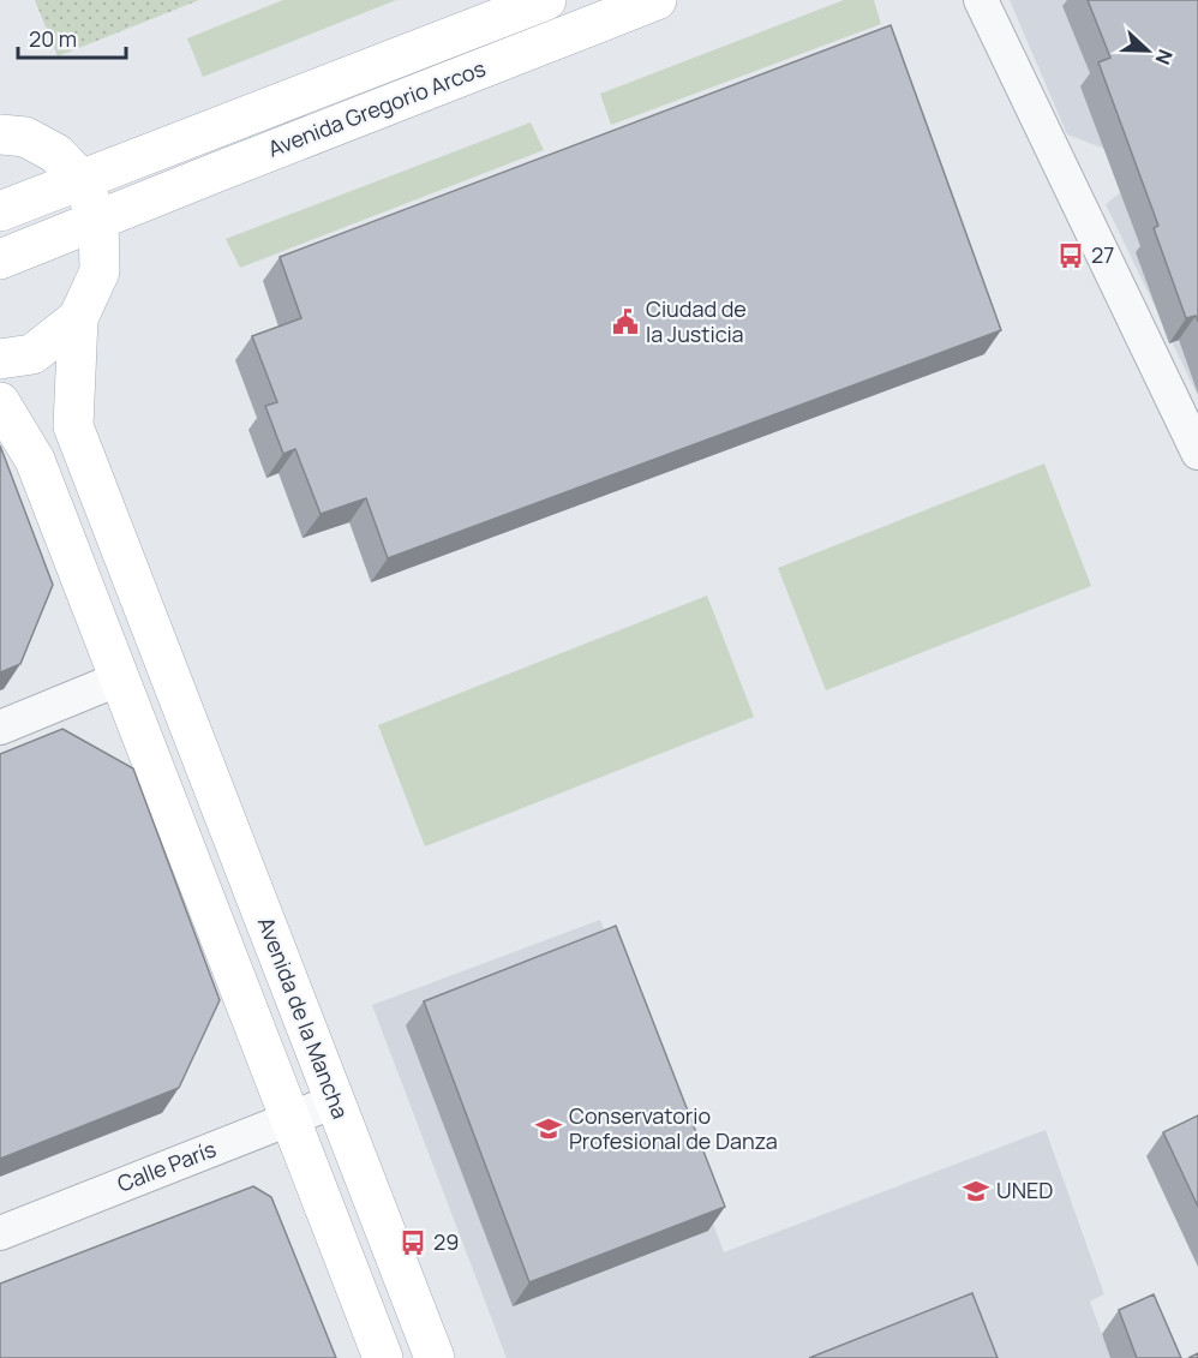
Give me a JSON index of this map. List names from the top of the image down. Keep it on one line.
{"streets":{"main road":["Avenida Gregorio Arcos","Avenida de la Mancha"],"street":["Calle París"]},"crossings":[["Avenida Gregorio Arcos","Avenida de la Mancha"],["Avenida de la Mancha","Calle París"]],"places":{"bus stop":["27","29"],"public building":["Ciudad de la Justicia"],"school or university":["Conservatorio Profesional de Danza","UNED"]},"scale_bar":"20 m","north":"right"}
